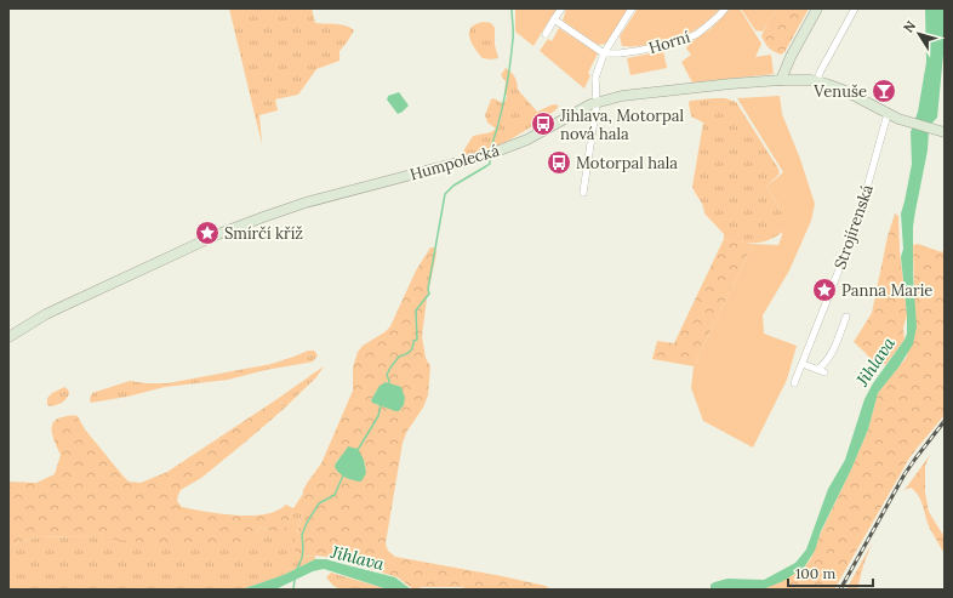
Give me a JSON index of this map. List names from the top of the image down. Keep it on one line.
{"streets":{"main road":["Humpolecká"],"street":["Horní","Strojírenská"]},"crossings":[["Humpolecká","Strojírenská"]],"water":["Jihlava"],"places":{"bar":["Venuše"],"bus stop":["Jihlava, Motorpal nová hala","Motorpal hala"],"place":["Smírčí kříž","Panna Marie"]},"scale_bar":"100 m","north":"top left"}
